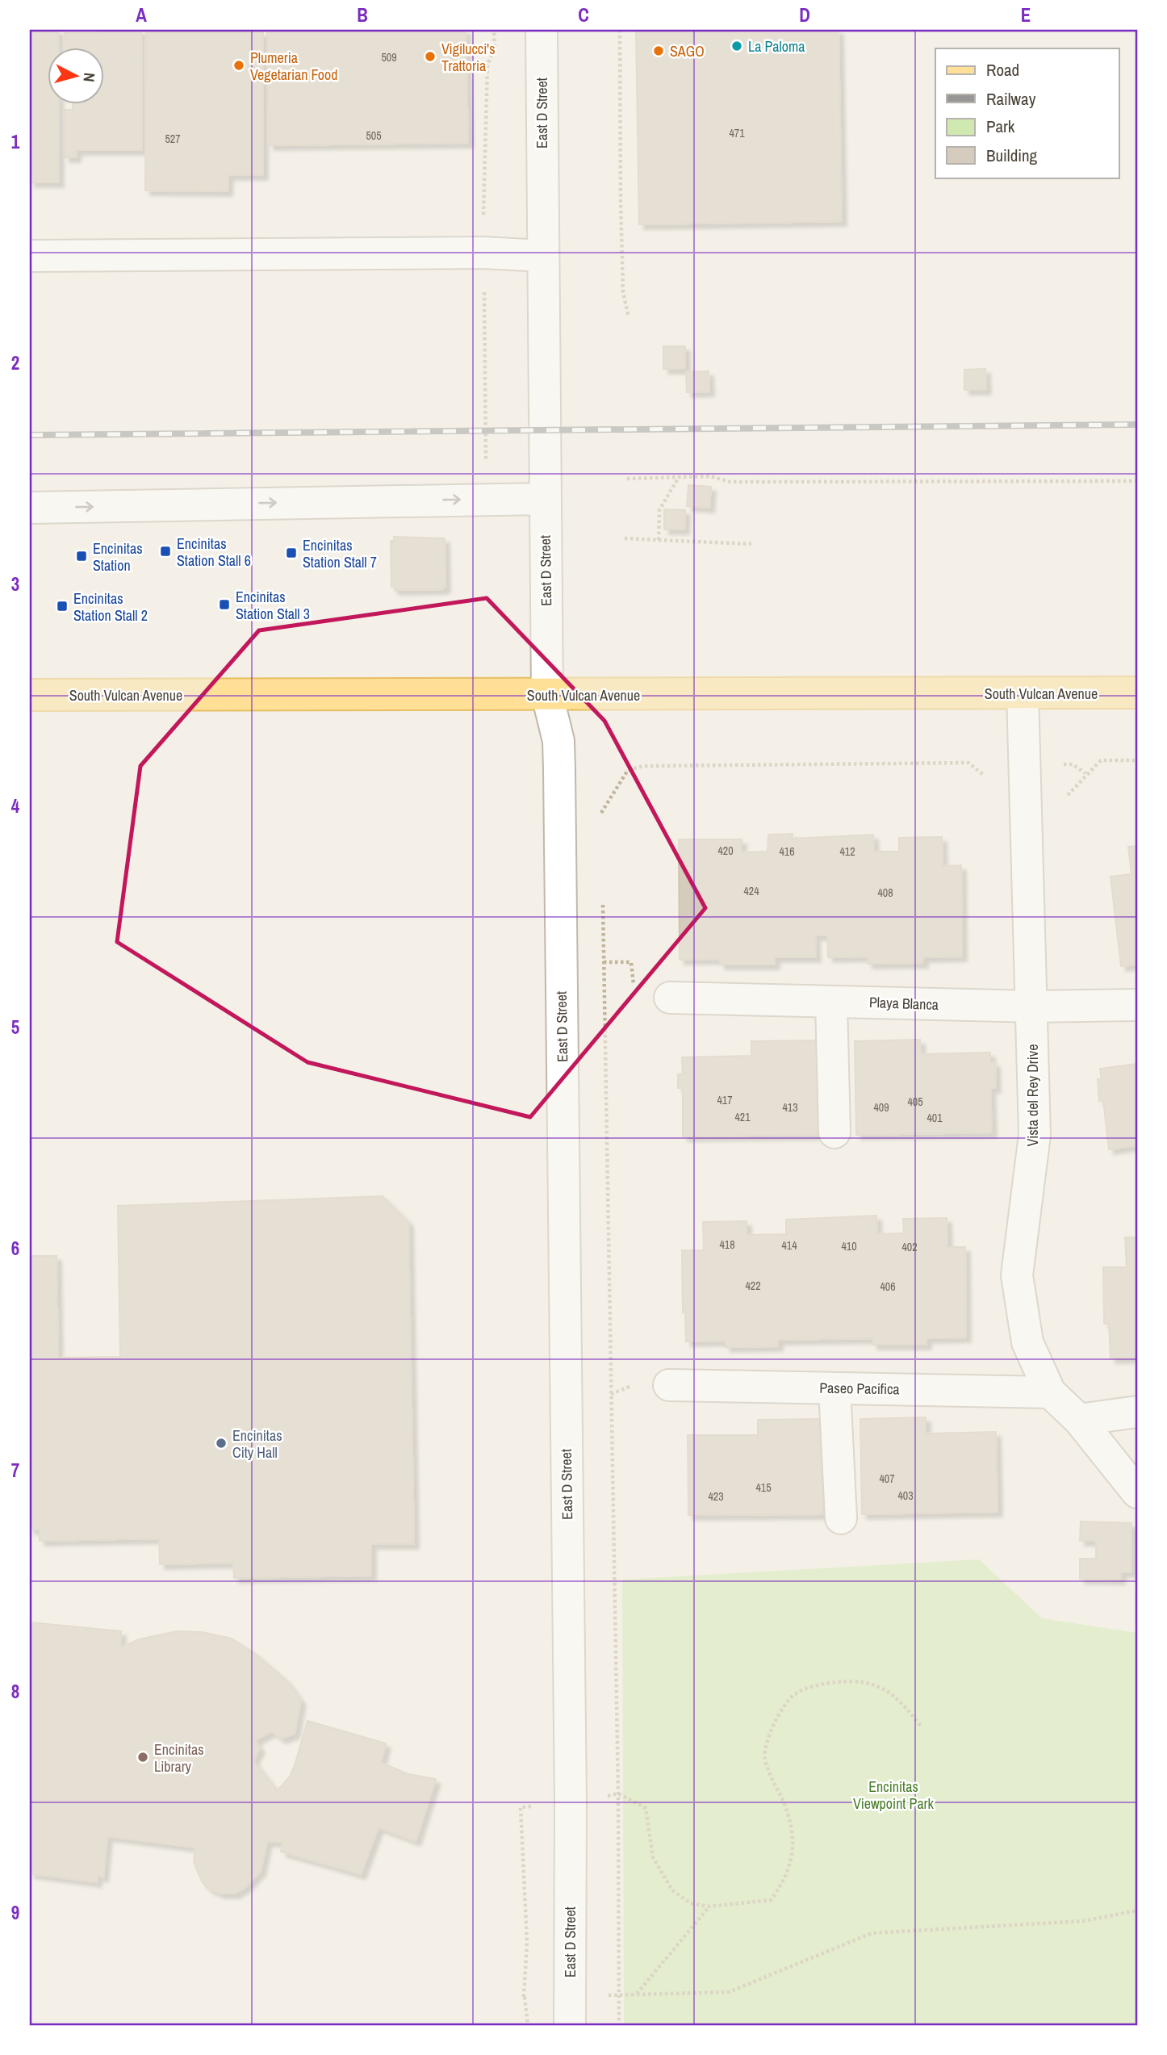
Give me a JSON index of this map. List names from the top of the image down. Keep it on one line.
{"streets":{"main road":["South Vulcan Avenue"],"street":["East D Street","Playa Blanca","Vista del Rey Drive","Paseo Pacifica"]},"crossings":[["East D Street","South Vulcan Avenue"],["South Vulcan Avenue","Vista del Rey Drive"],["Playa Blanca","Vista del Rey Drive"],["Vista del Rey Drive","Paseo Pacifica"]],"parks":["Encinitas Viewpoint Park"],"places":{"other":["La Paloma","SAGO","Vigilucci's Trattoria","Plumeria Vegetarian Food","Encinitas City Hall","Encinitas Library"],"transit":["Encinitas Station Stall 6","Encinitas Station Stall 7","Encinitas Station","Encinitas Station Stall 3","Encinitas Station Stall 2"]},"house_numbers":["509","471","505","527","420","416","412","424","408","417","405","413","409","421","401","418","414","410","402","422","406","407","415","403","423"],"legend":["Road","Railway","Park","Building"],"north":"right","grid":{"columns":["A","B","C","D","E"],"rows":["1","2","3","4","5","6","7","8","9"]}}
